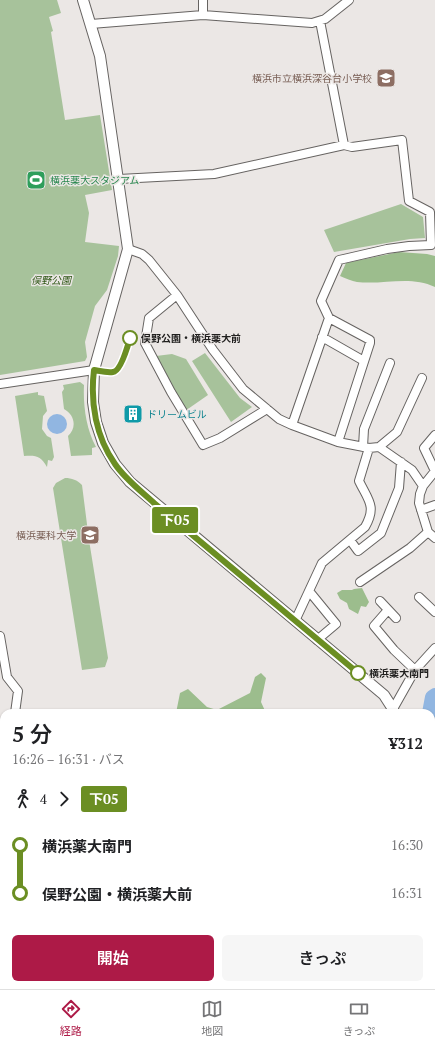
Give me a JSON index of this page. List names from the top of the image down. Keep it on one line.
{"parks":["俣野公園"],"places":{"school or university":["横浜市立横浜深谷台小学校","横浜薬科大学"],"sports":["横浜薬大スタジアム"],"other":["俣野公園・横浜薬大前","横浜薬大南門"],"building":["ドリームビル"]},"lines":["bus line 下05"],"page":{"on_map":"下05","heading":["5 分","16:26 – 16:31 · バス","¥312"],"legs":["4","下05"],"list":[{"name":"横浜薬大南門","value":"16:30"},{"name":"俣野公園・横浜薬大前","value":"16:31"}],"buttons":["開始","きっぷ"],"tabs":["経路","地図","きっぷ"]}}
